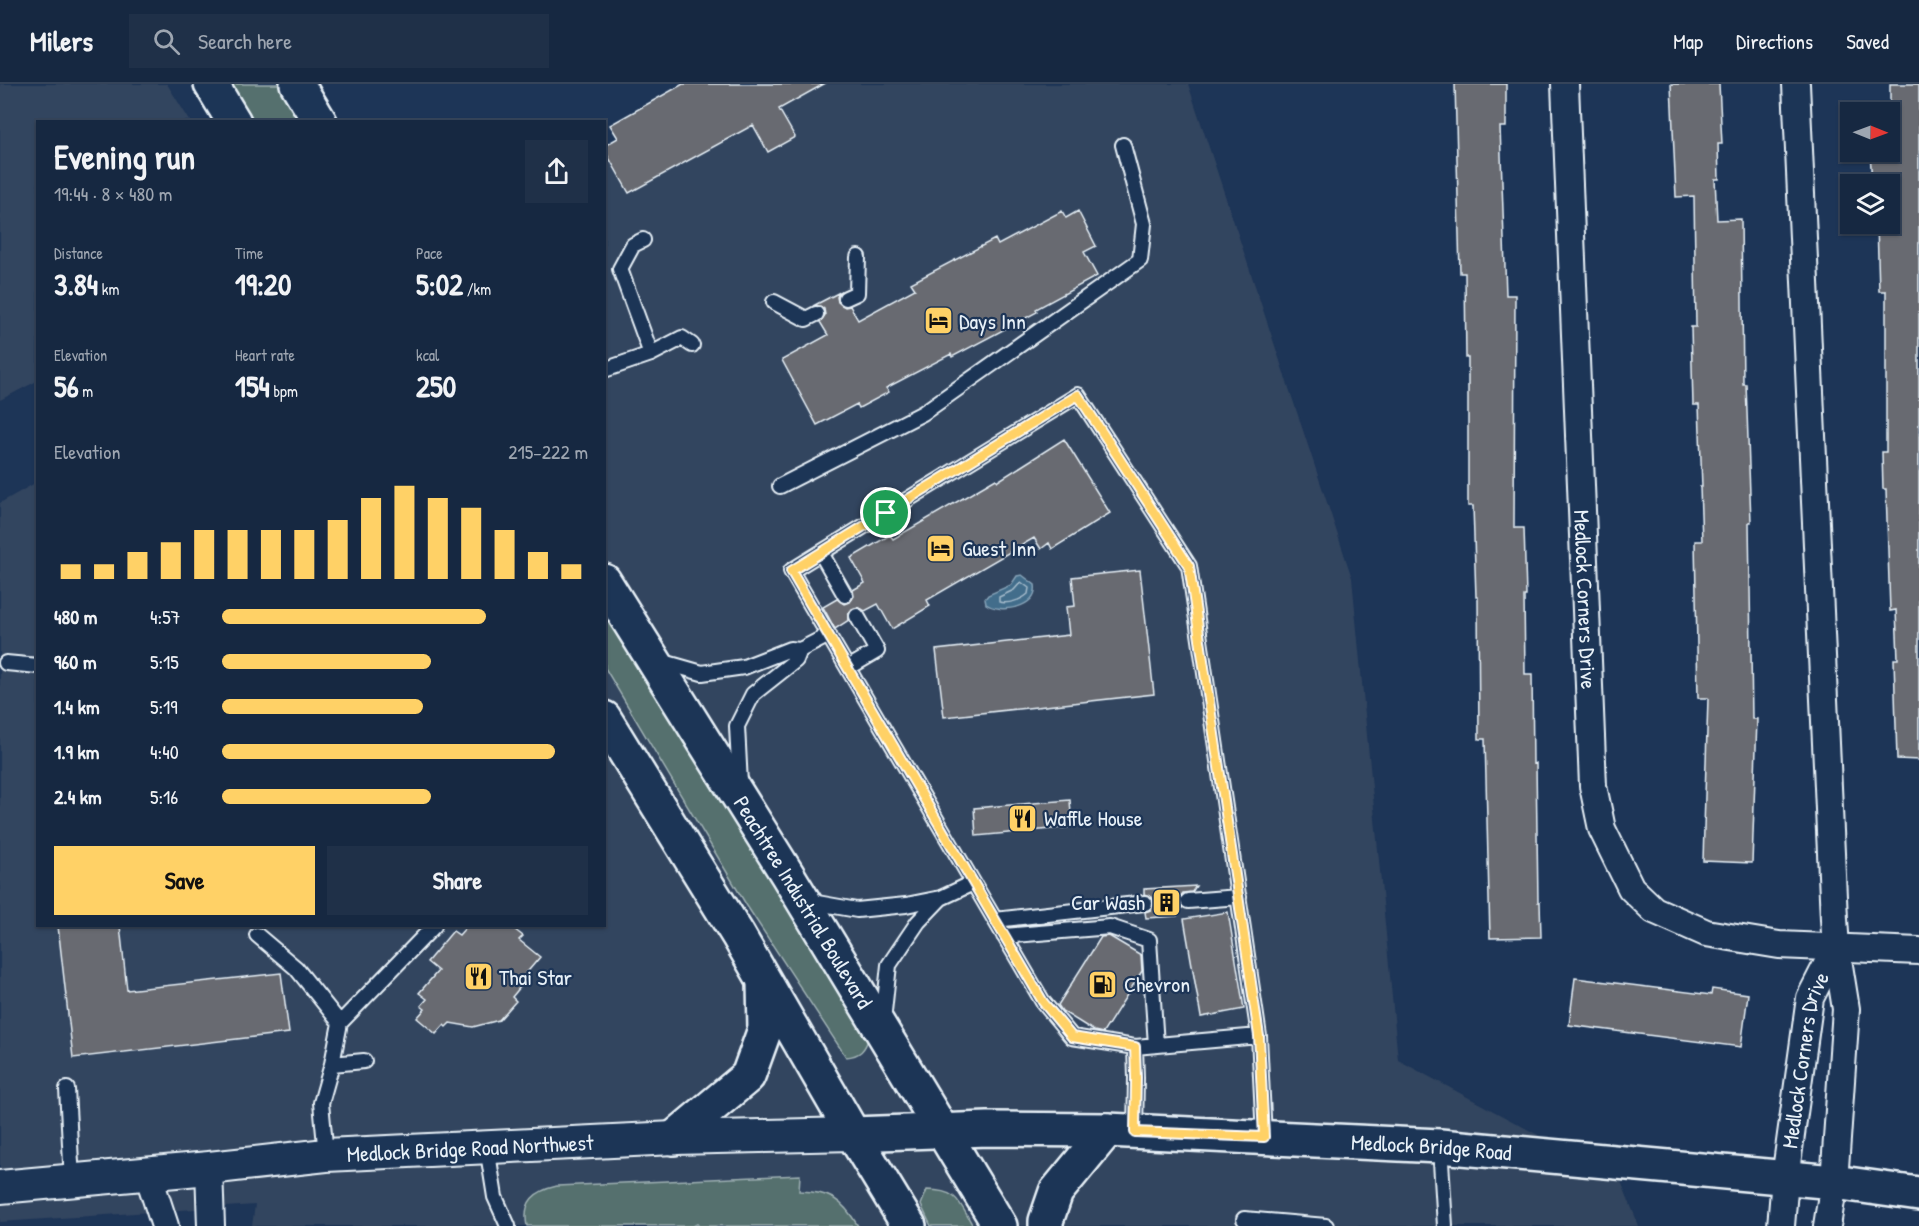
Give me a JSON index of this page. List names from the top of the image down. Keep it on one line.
{"streets":{"main road":["Peachtree Industrial Boulevard","Medlock Bridge Road","Medlock Bridge Road Northwest"],"street":["Medlock Corners Drive"]},"crossings":[["Medlock Corners Drive","Medlock Bridge Road"],["Peachtree Industrial Boulevard","Medlock Bridge Road"],["Peachtree Industrial Boulevard","Medlock Bridge Road Northwest"],["Medlock Bridge Road","Medlock Bridge Road Northwest"]],"places":{"hotel":["Days Inn","Guest Inn"],"restaurant":["Waffle House","Thai Star"],"building":["Car Wash"],"fuel station":["Chevron"]},"north":"right","page":{"header":"Milers","search":"Search here","nav":["Map","Directions","Saved"],"heading":["Evening run","19:44 · 8 × 480 m"],"stats":[["Distance","3.84 km"],["Time","19:20"],["Pace","5:02 /km"],["Elevation","56 m"],["Heart rate","154 bpm"],["kcal","250"]],"chart":["Elevation","215–222 m"],"list":[{"name":"480 m","note":"4:57"},{"name":"960 m","note":"5:15"},{"name":"1.4 km","note":"5:19"},{"name":"1.9 km","note":"4:40"},{"name":"2.4 km","note":"5:16"}],"buttons":["Save","Share"]}}
